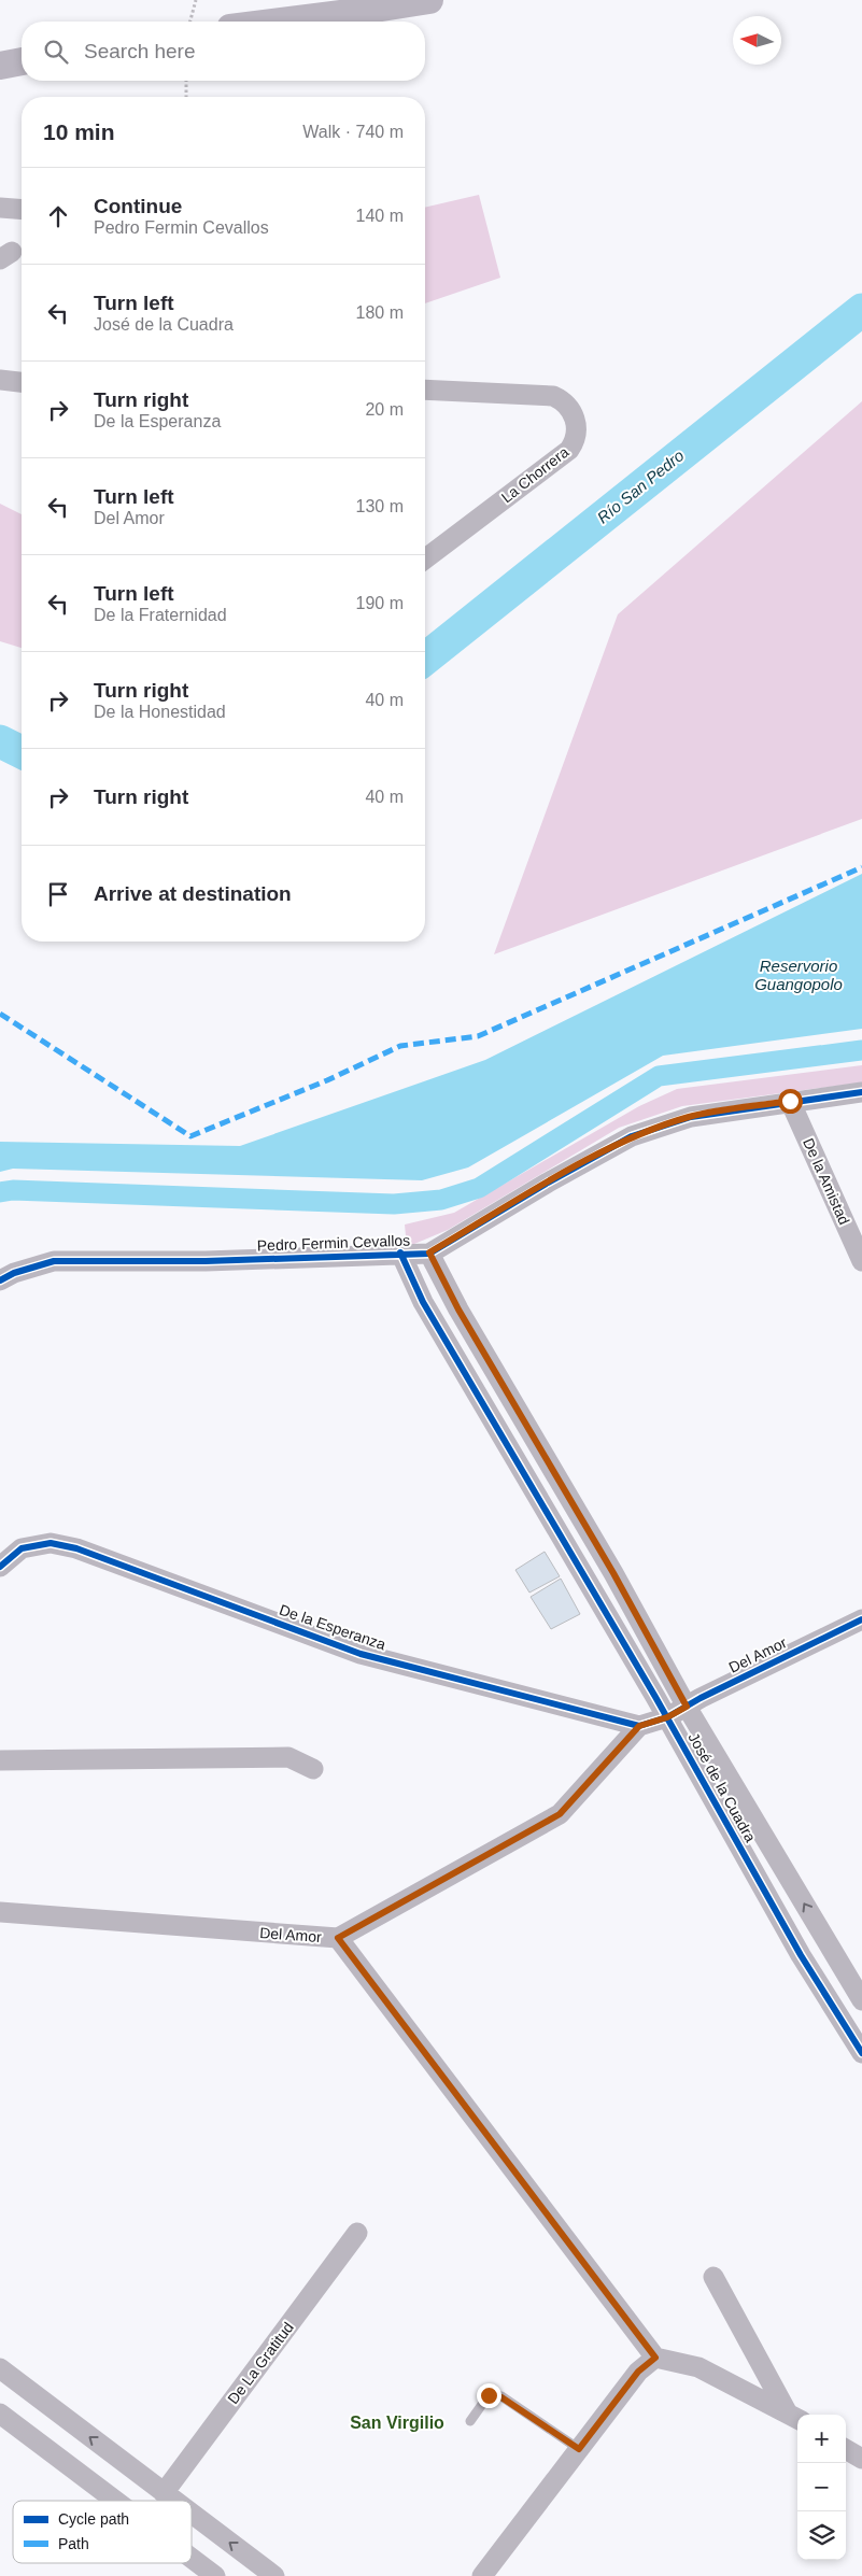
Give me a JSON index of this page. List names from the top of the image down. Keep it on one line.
{"streets":{"street":["La Chorrera","De la Amistad","Pedro Fermin Cevallos","De la Esperanza","Del Amor","José de la Cuadra","De La Gratitud"]},"crossings":[["De la Amistad","Pedro Fermin Cevallos"],["Pedro Fermin Cevallos","José de la Cuadra"],["De la Esperanza","Del Amor"],["Del Amor","José de la Cuadra"]],"districts":["San Virgilio"],"water":["Río San Pedro","Reservorio Guangopolo"],"legend":["Cycle path","Path"],"north":"left","page":{"search":"Search here","heading":["10 min","Walk · 740 m"],"list":[["Continue","Pedro Fermin Cevallos","140 m"],["Turn left","José de la Cuadra","180 m"],["Turn right","De la Esperanza","20 m"],["Turn left","Del Amor","130 m"],["Turn left","De la Fraternidad","190 m"],["Turn right","De la Honestidad","40 m"],["Turn right","40 m"],"Arrive at destination"],"map_buttons":["+","−"]}}
